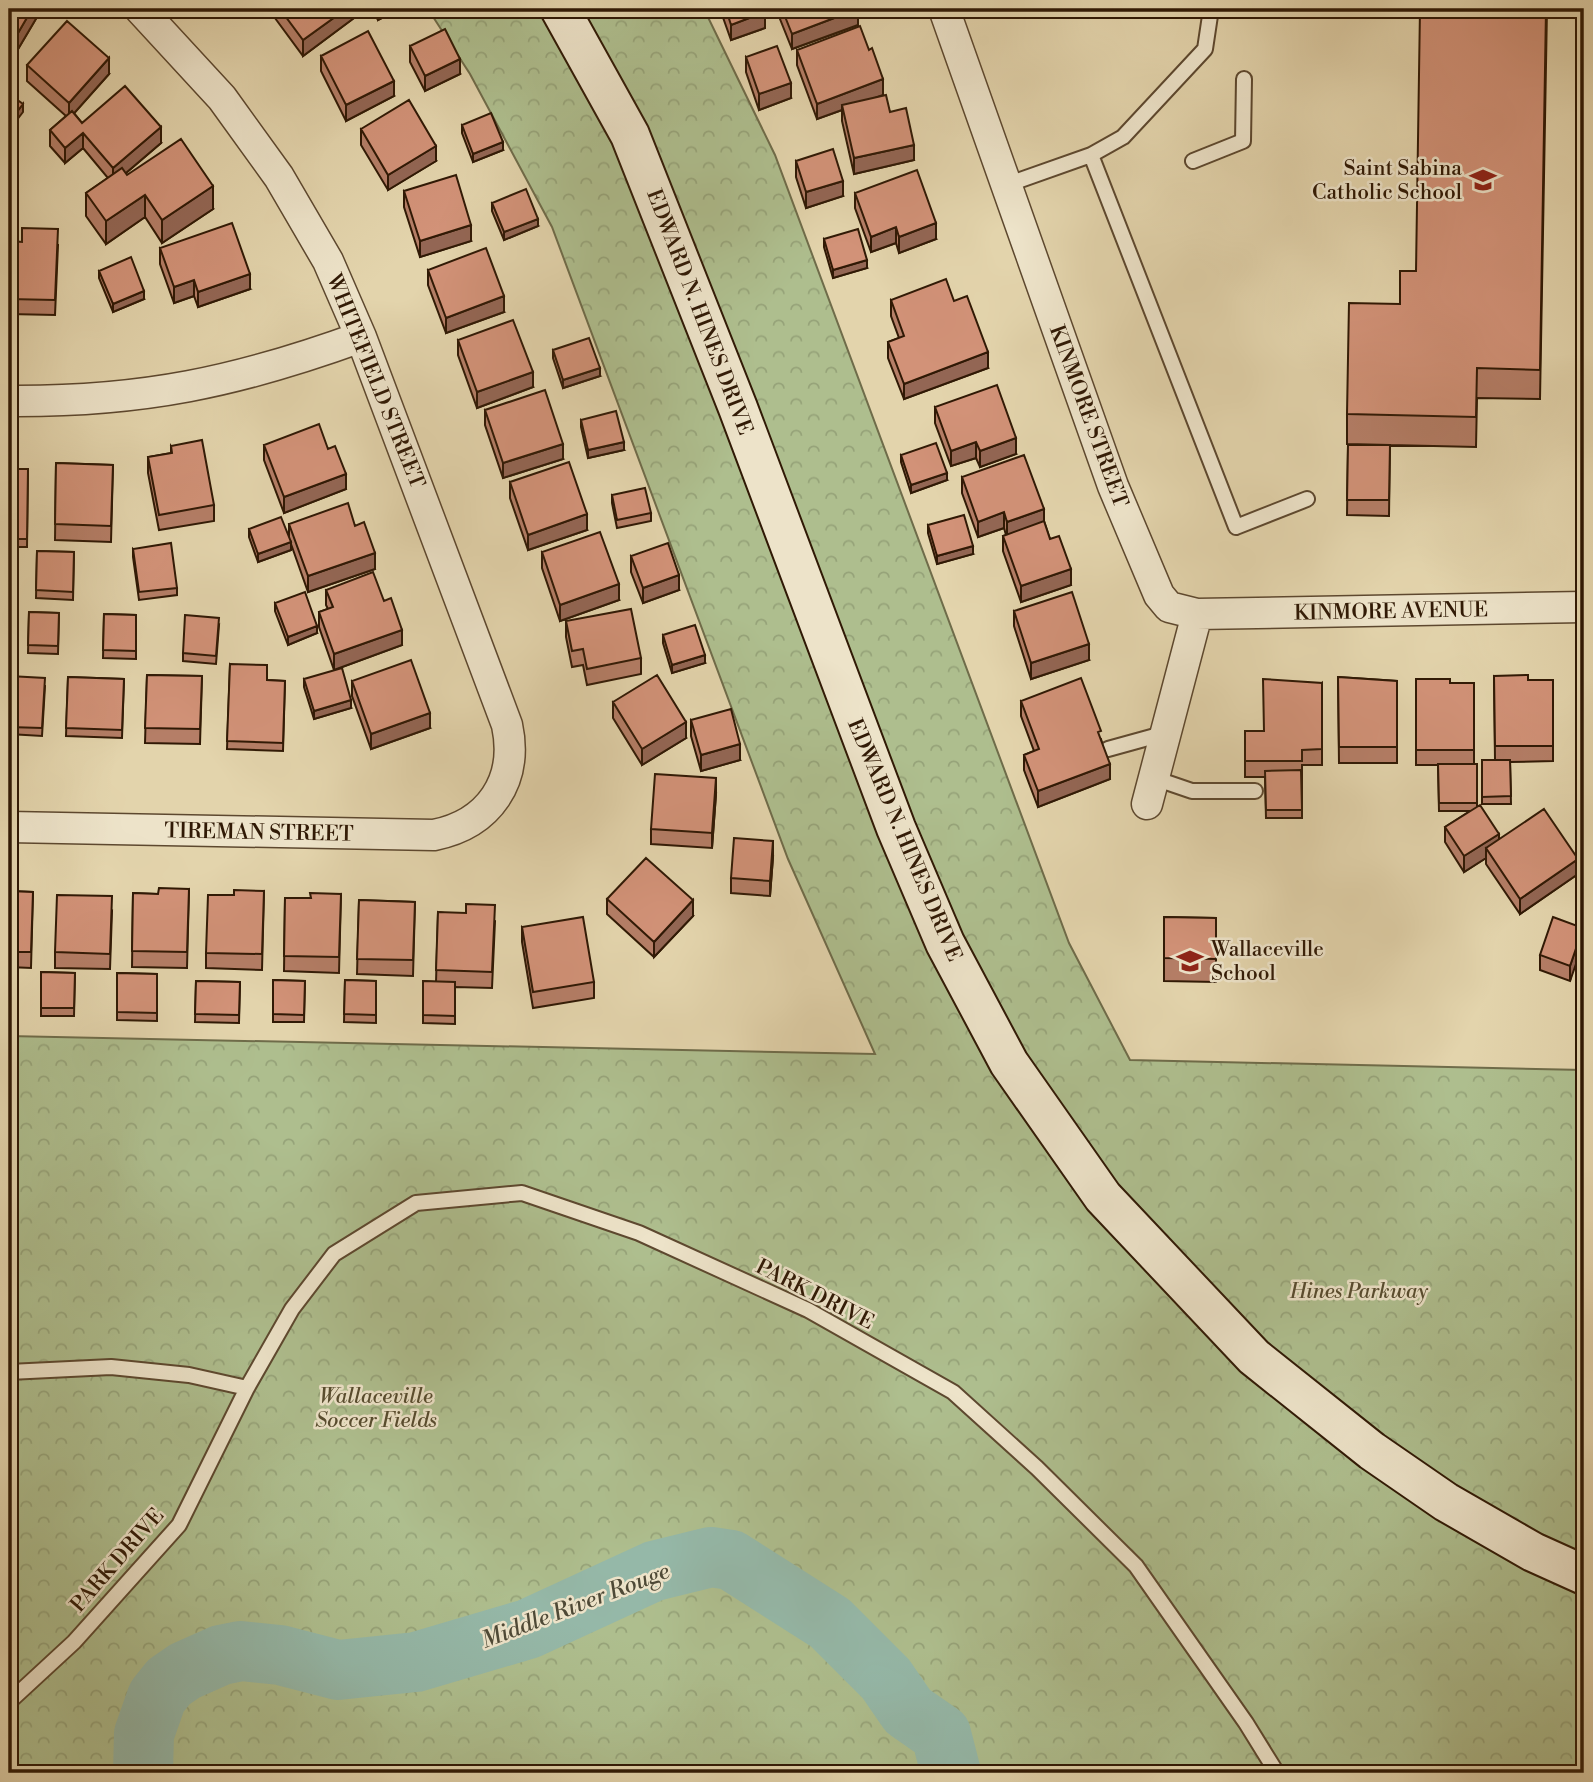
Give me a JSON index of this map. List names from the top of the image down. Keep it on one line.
{"streets":{"street":["EDWARD N. HINES DRIVE","WHITEFIELD STREET","KINMORE STREET","KINMORE AVENUE","TIREMAN STREET"],"lane":["PARK DRIVE"]},"crossings":[["WHITEFIELD STREET","TIREMAN STREET"],["KINMORE STREET","KINMORE AVENUE"]],"water":["Middle River Rouge"],"parks":["Hines Parkway","Wallaceville Soccer Fields"],"places":{"school or university":["Saint Sabina Catholic School","Wallaceville School"]}}
